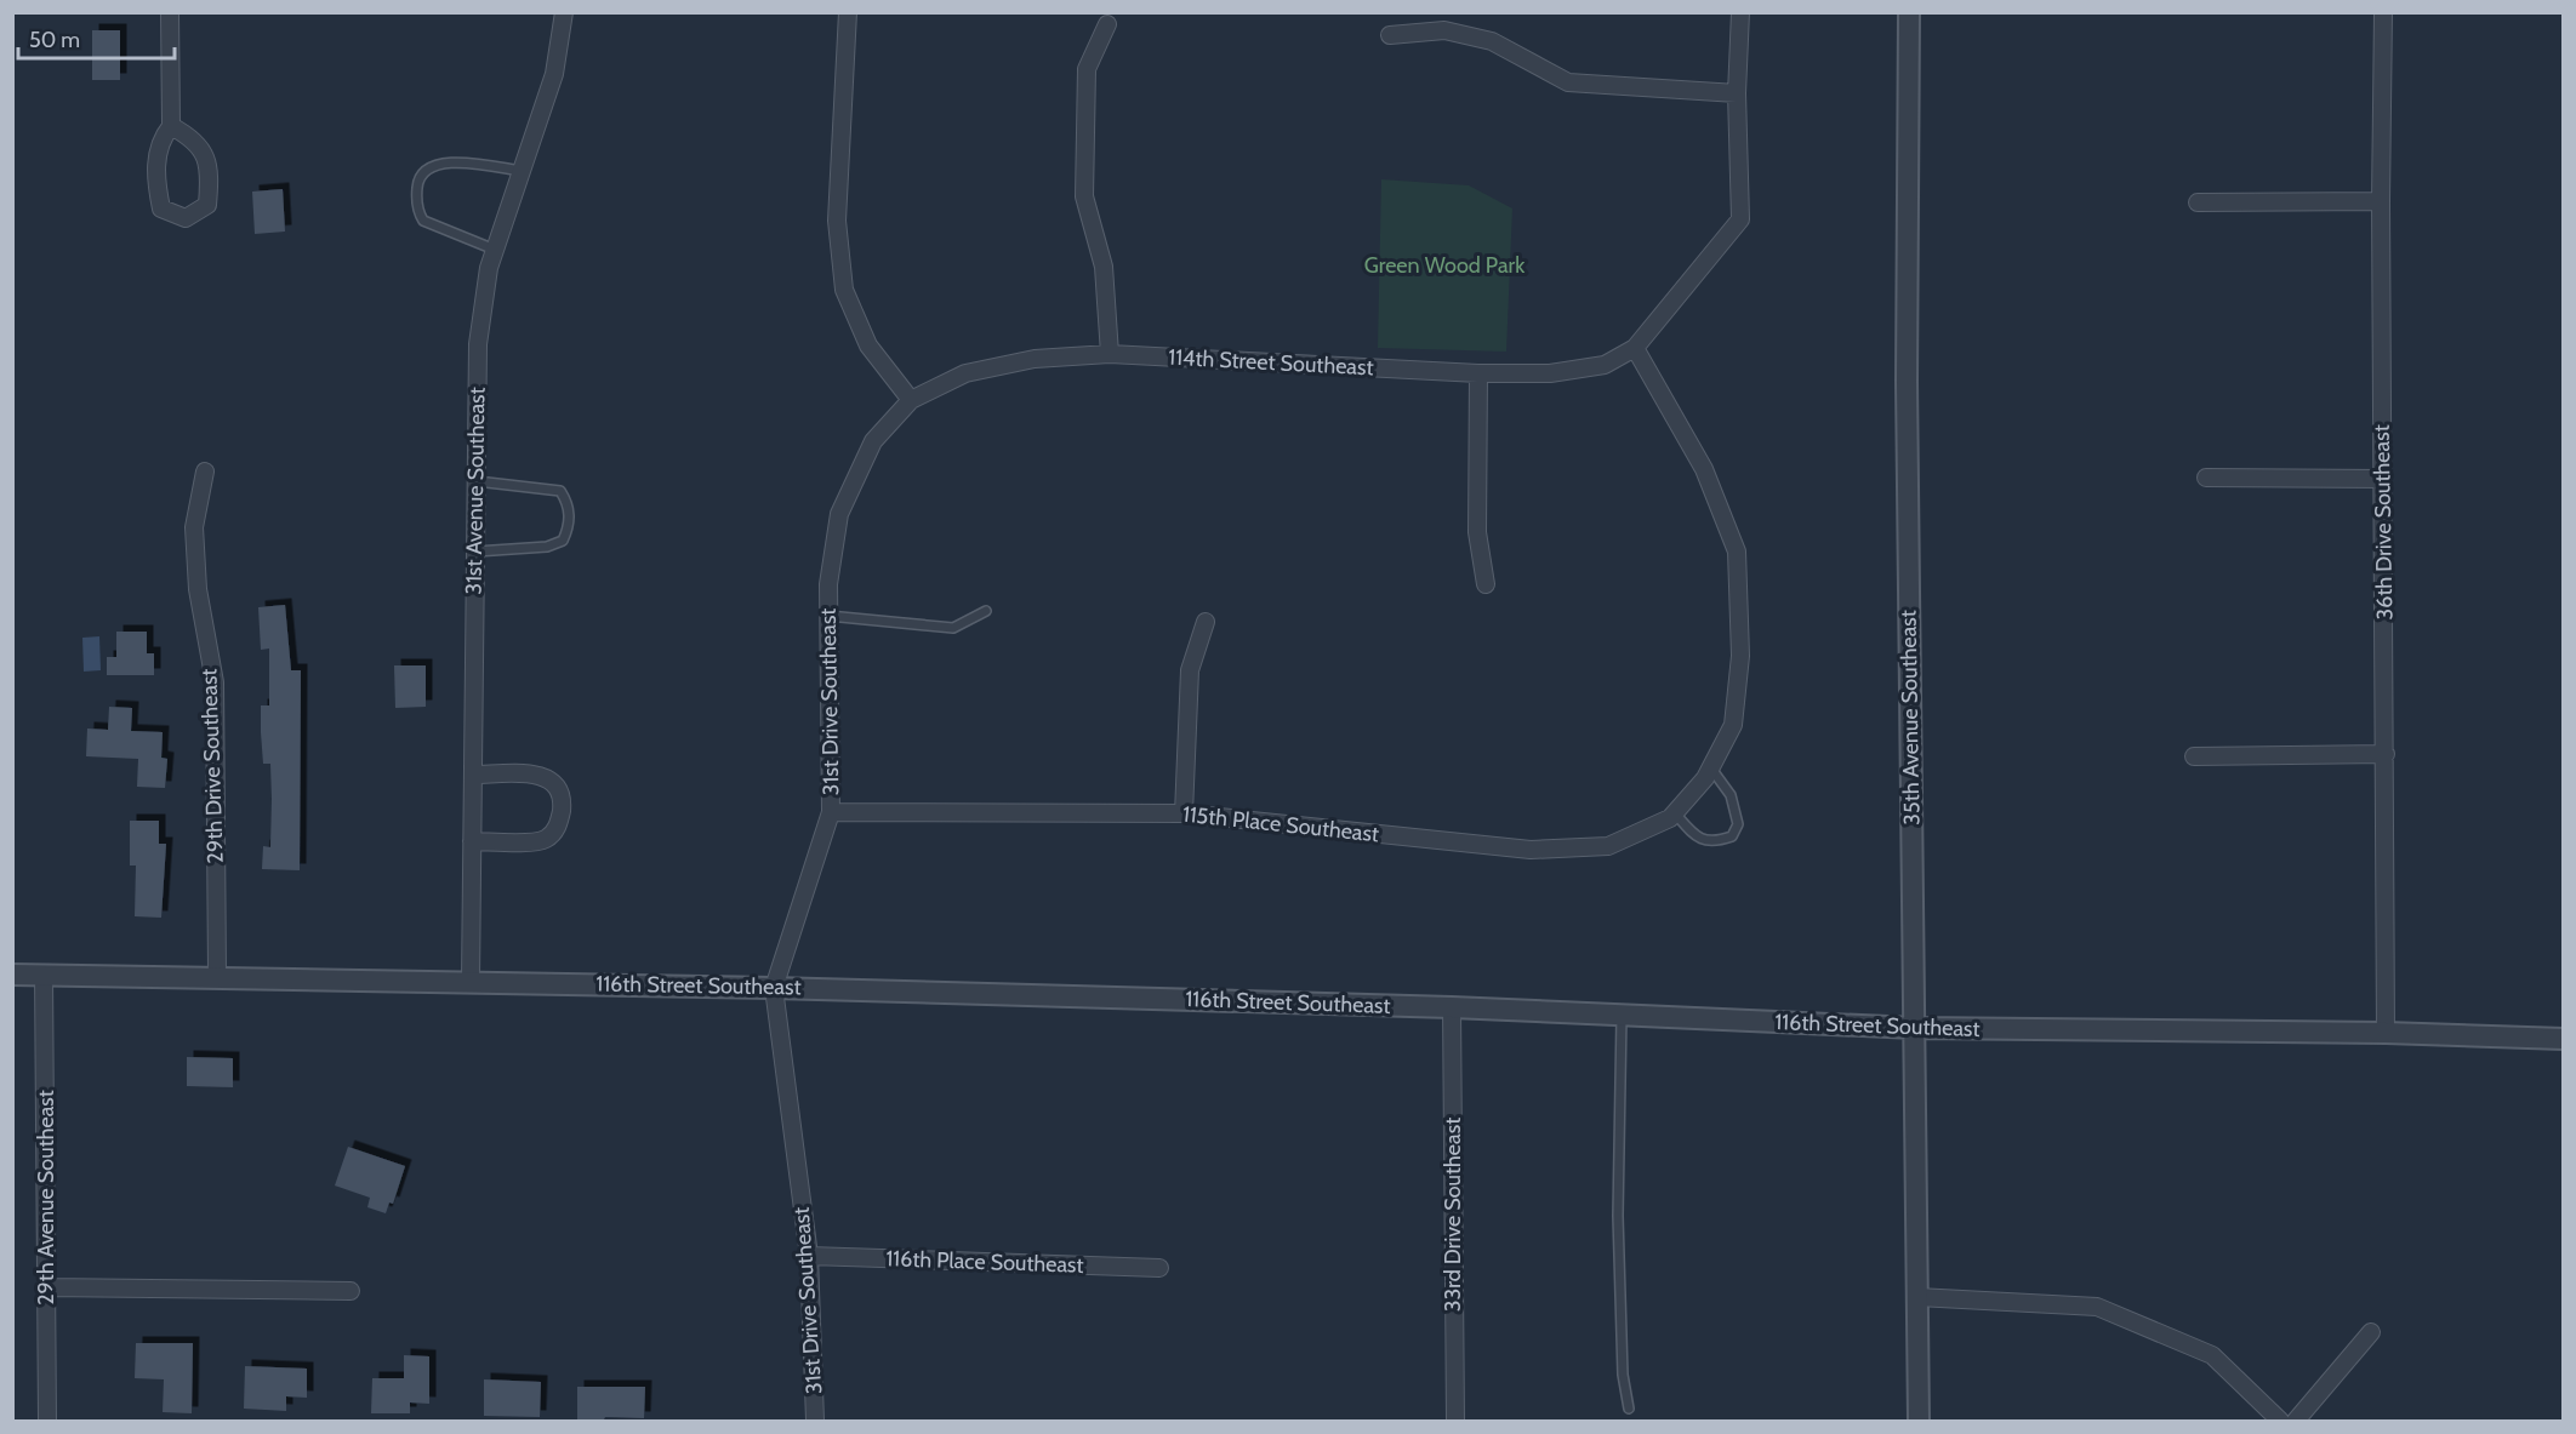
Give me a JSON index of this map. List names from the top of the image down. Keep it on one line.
{"streets":{"street":["114th Street Southeast","31st Avenue Southeast","36th Drive Southeast","31st Drive Southeast","35th Avenue Southeast","29th Drive Southeast","115th Place Southeast","116th Street Southeast","29th Avenue Southeast","33rd Drive Southeast","116th Place Southeast"]},"crossings":[["114th Street Southeast","31st Drive Southeast"],["114th Street Southeast","115th Place Southeast"],["31st Avenue Southeast","116th Street Southeast"],["36th Drive Southeast","116th Street Southeast"],["31st Drive Southeast","115th Place Southeast"],["31st Drive Southeast","116th Street Southeast"],["31st Drive Southeast","116th Place Southeast"],["35th Avenue Southeast","116th Street Southeast"],["29th Drive Southeast","116th Street Southeast"],["116th Street Southeast","29th Avenue Southeast"],["116th Street Southeast","33rd Drive Southeast"]],"parks":["Green Wood Park"],"scale_bar":"50 m"}
